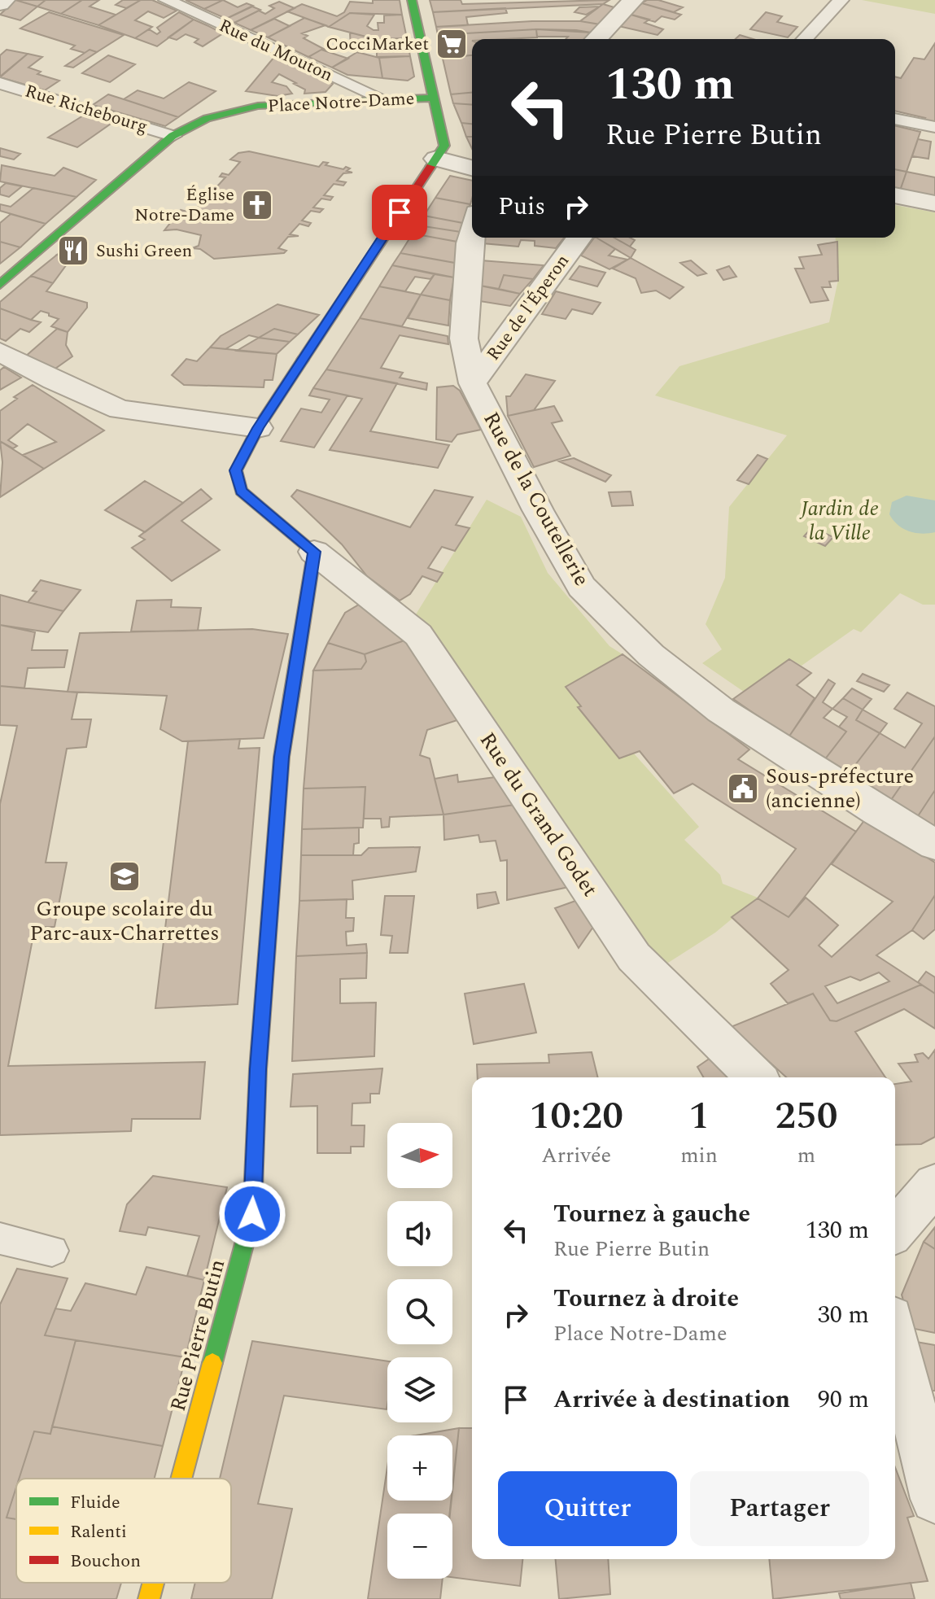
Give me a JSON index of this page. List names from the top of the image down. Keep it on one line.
{"streets":{"street":["Place Notre-Dame","Rue de l'Éperon","Rue de la Coutellerie","Rue du Grand Godet","Rue Pierre Butin"],"lane":["Rue du Mouton","Rue Richebourg"]},"crossings":[["Rue du Mouton","Place Notre-Dame"],["Place Notre-Dame","Rue Richebourg"],["Place Notre-Dame","Rue du Grand Godet"],["Place Notre-Dame","Rue Pierre Butin"],["Rue de l'Éperon","Rue de la Coutellerie"],["Rue du Grand Godet","Rue Pierre Butin"]],"parks":["Jardin de la Ville"],"places":{"supermarket":["CocciMarket"],"church":["Église Notre-Dame"],"restaurant":["Sushi Green"],"public building":["Sous-préfecture (ancienne)"],"school or university":["Groupe scolaire du Parc-aux-Charrettes"]},"legend":["Fluide","Ralenti","Bouchon"],"north":"right","page":{"turn":["130 m","Rue Pierre Butin"],"then":"Puis","eta":["10:20","Arrivée","1","min","250","m"],"map_buttons":["+","−"],"list":[{"name":"Tournez à gauche","note":"Rue Pierre Butin","value":"130 m"},{"name":"Tournez à droite","note":"Place Notre-Dame","value":"30 m"},{"name":"Arrivée à destination","value":"90 m"}],"buttons":["Quitter","Partager"]}}
